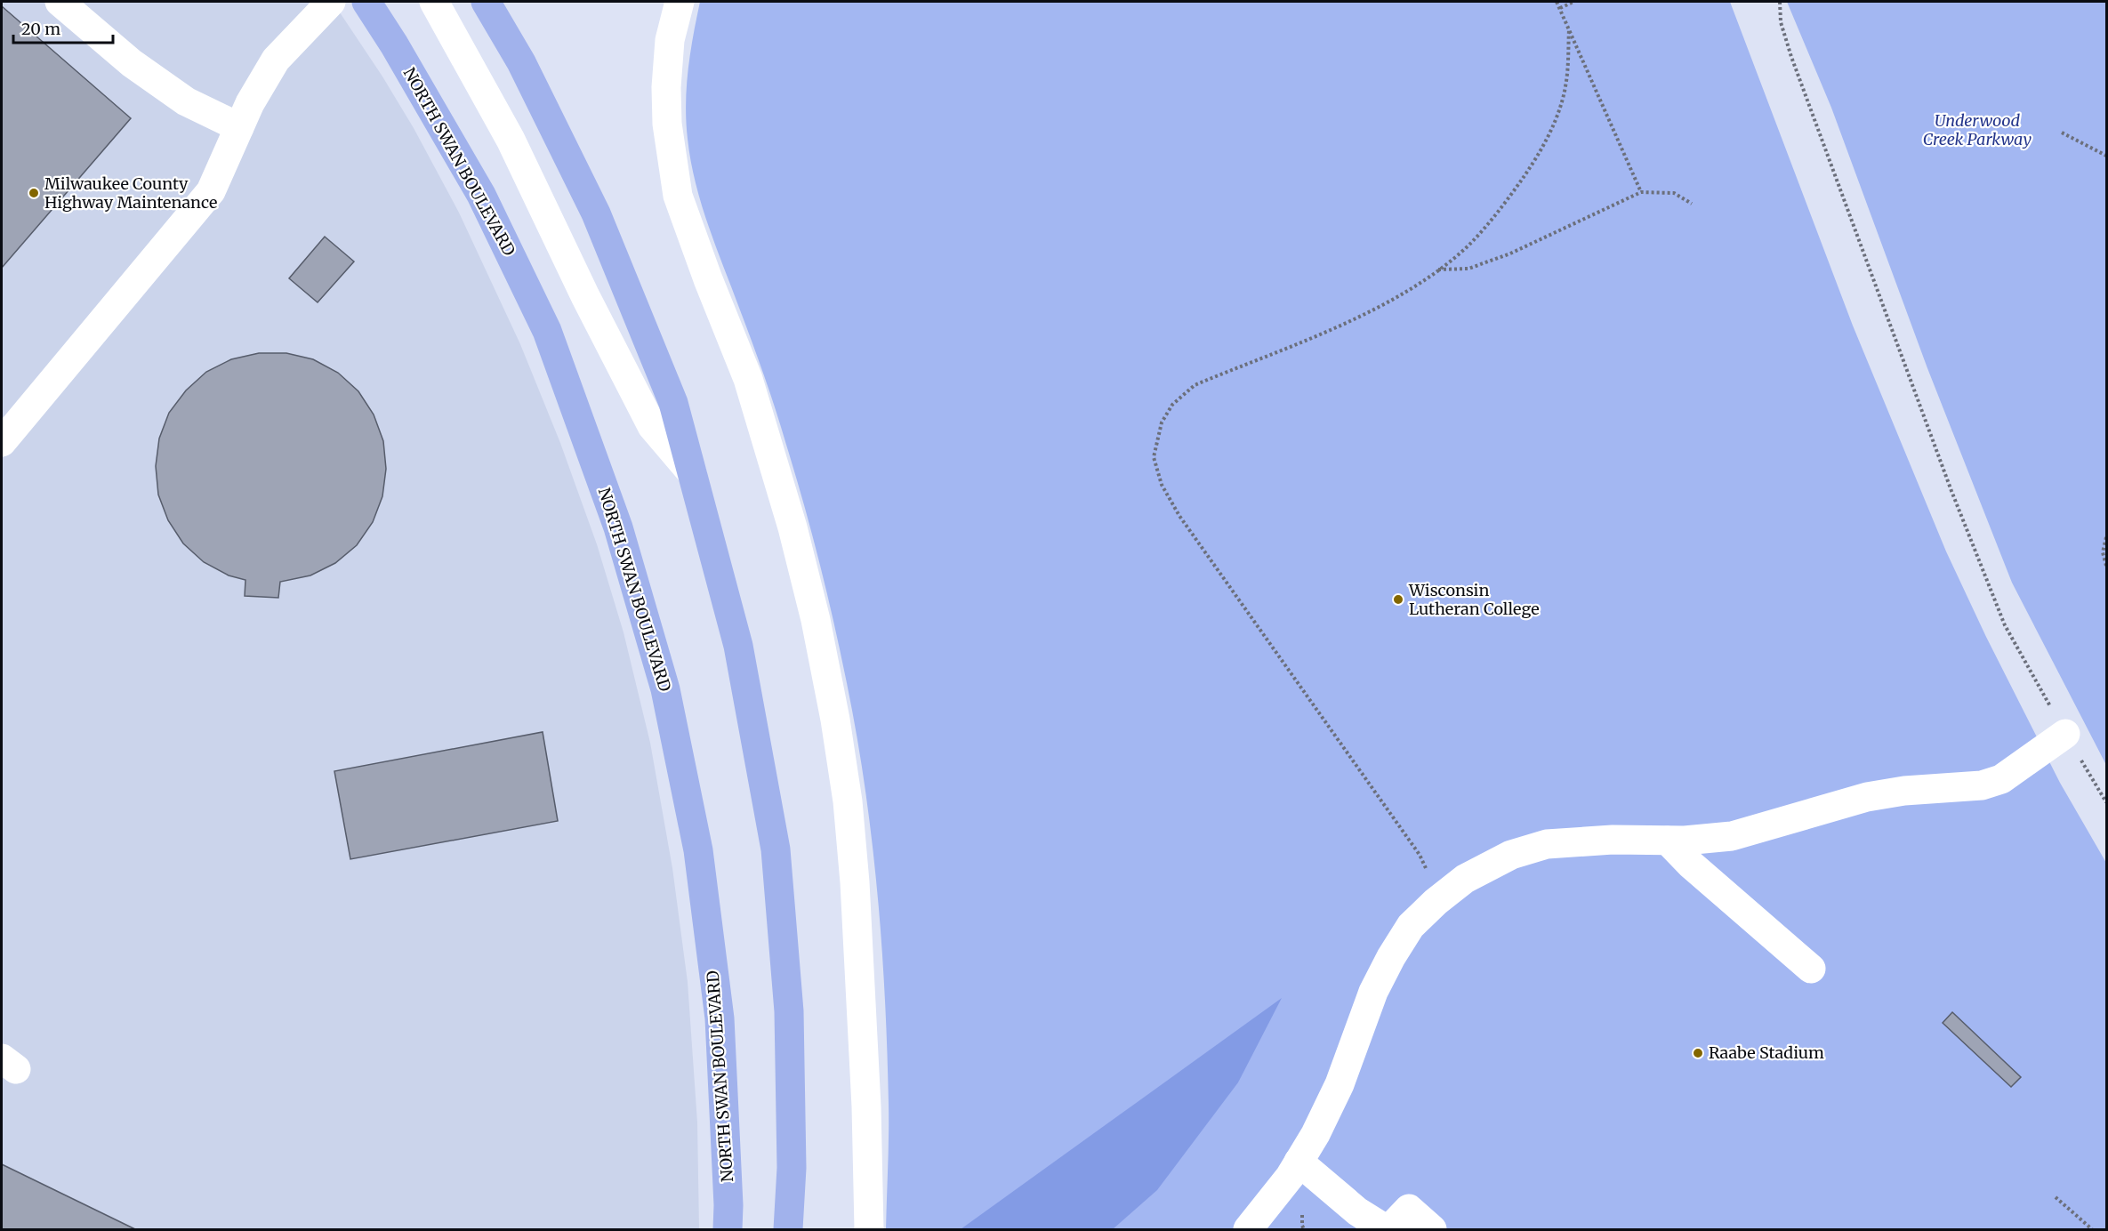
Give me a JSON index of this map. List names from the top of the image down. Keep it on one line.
{"streets":{"main road":["NORTH SWAN BOULEVARD"]},"parks":["Underwood Creek Parkway"],"places":["Milwaukee County Highway Maintenance","Wisconsin Lutheran College","Raabe Stadium"],"scale_bar":"20 m"}
